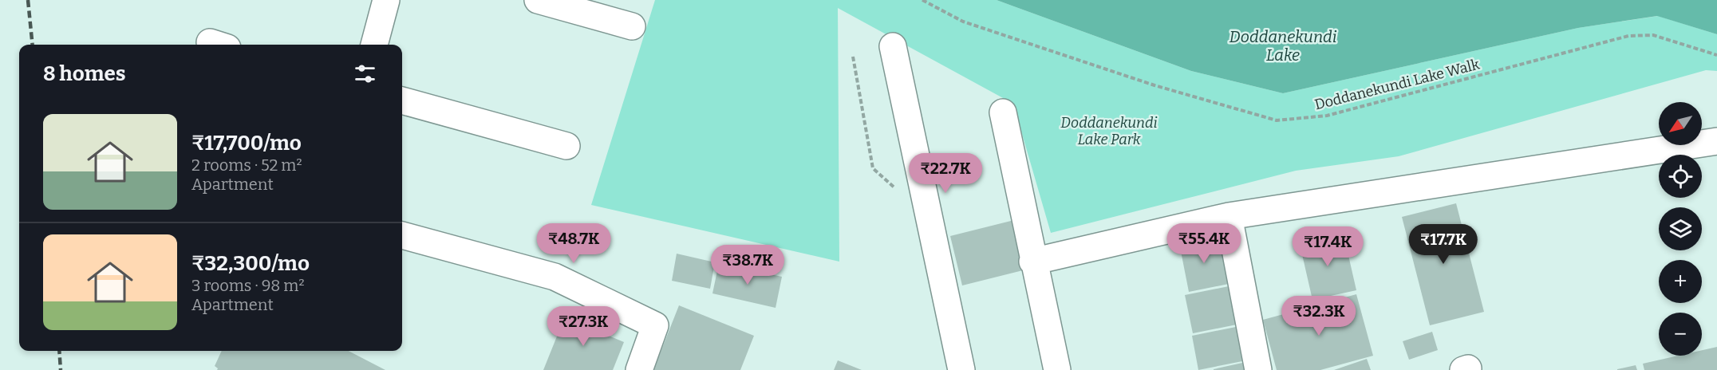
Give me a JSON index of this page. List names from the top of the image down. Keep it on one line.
{"streets":{"path":["Doddanekundi Lake Walk"]},"water":["Doddanekundi Lake"],"parks":["Doddanekundi Lake Park"],"north":"bottom left","page":{"heading":"8 homes","map_buttons":["+","−"],"list":[{"name":"₹17,700/mo","note":"2 rooms · 52 m² · Apartment"},{"name":"₹32,300/mo","note":"3 rooms · 98 m² · Apartment"}],"price":["₹22.7K","₹48.7K","₹55.4K","₹17.7K","₹17.4K","₹38.7K","₹32.3K","₹27.3K"]}}
